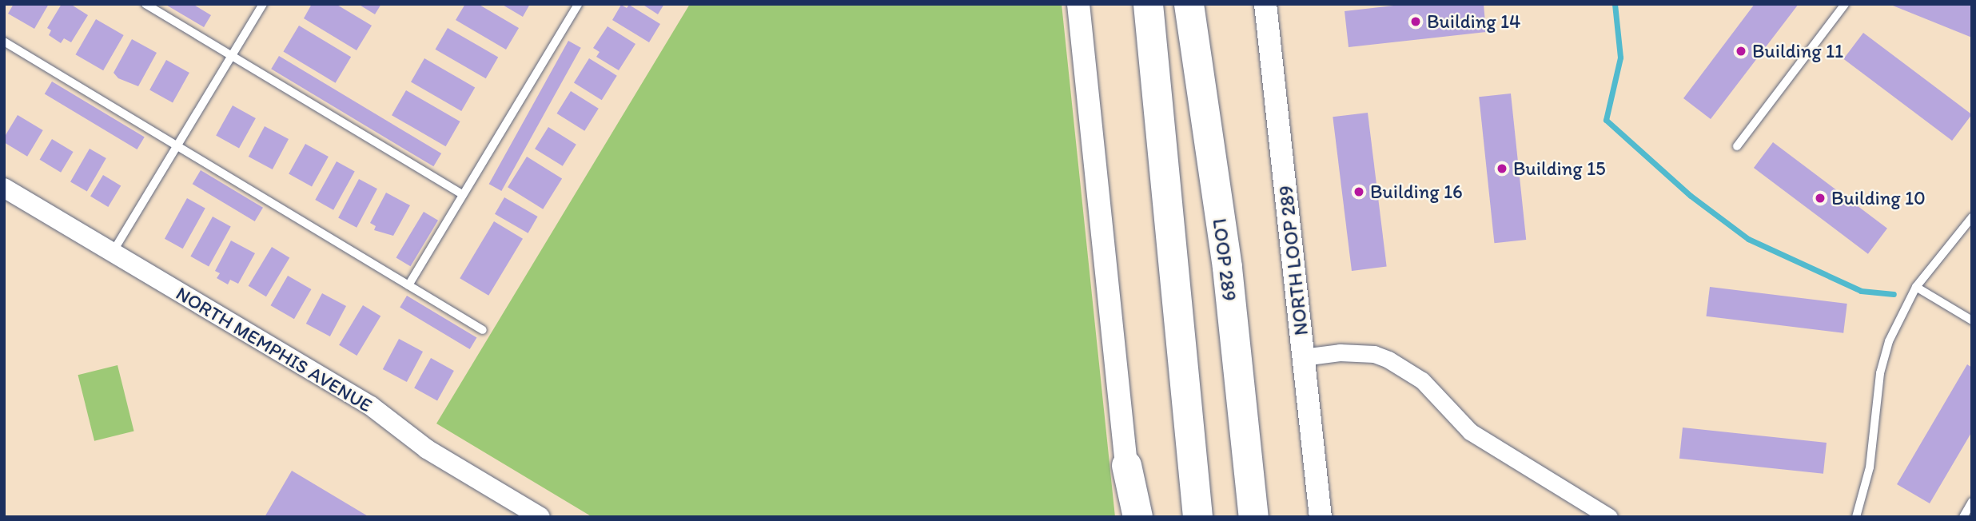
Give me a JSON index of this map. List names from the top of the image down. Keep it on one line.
{"streets":{"highway":["LOOP 289"],"main road":["NORTH LOOP 289"],"street":["NORTH MEMPHIS AVENUE"]},"places":["Building 14","Building 11","Building 15","Building 16","Building 10"]}
